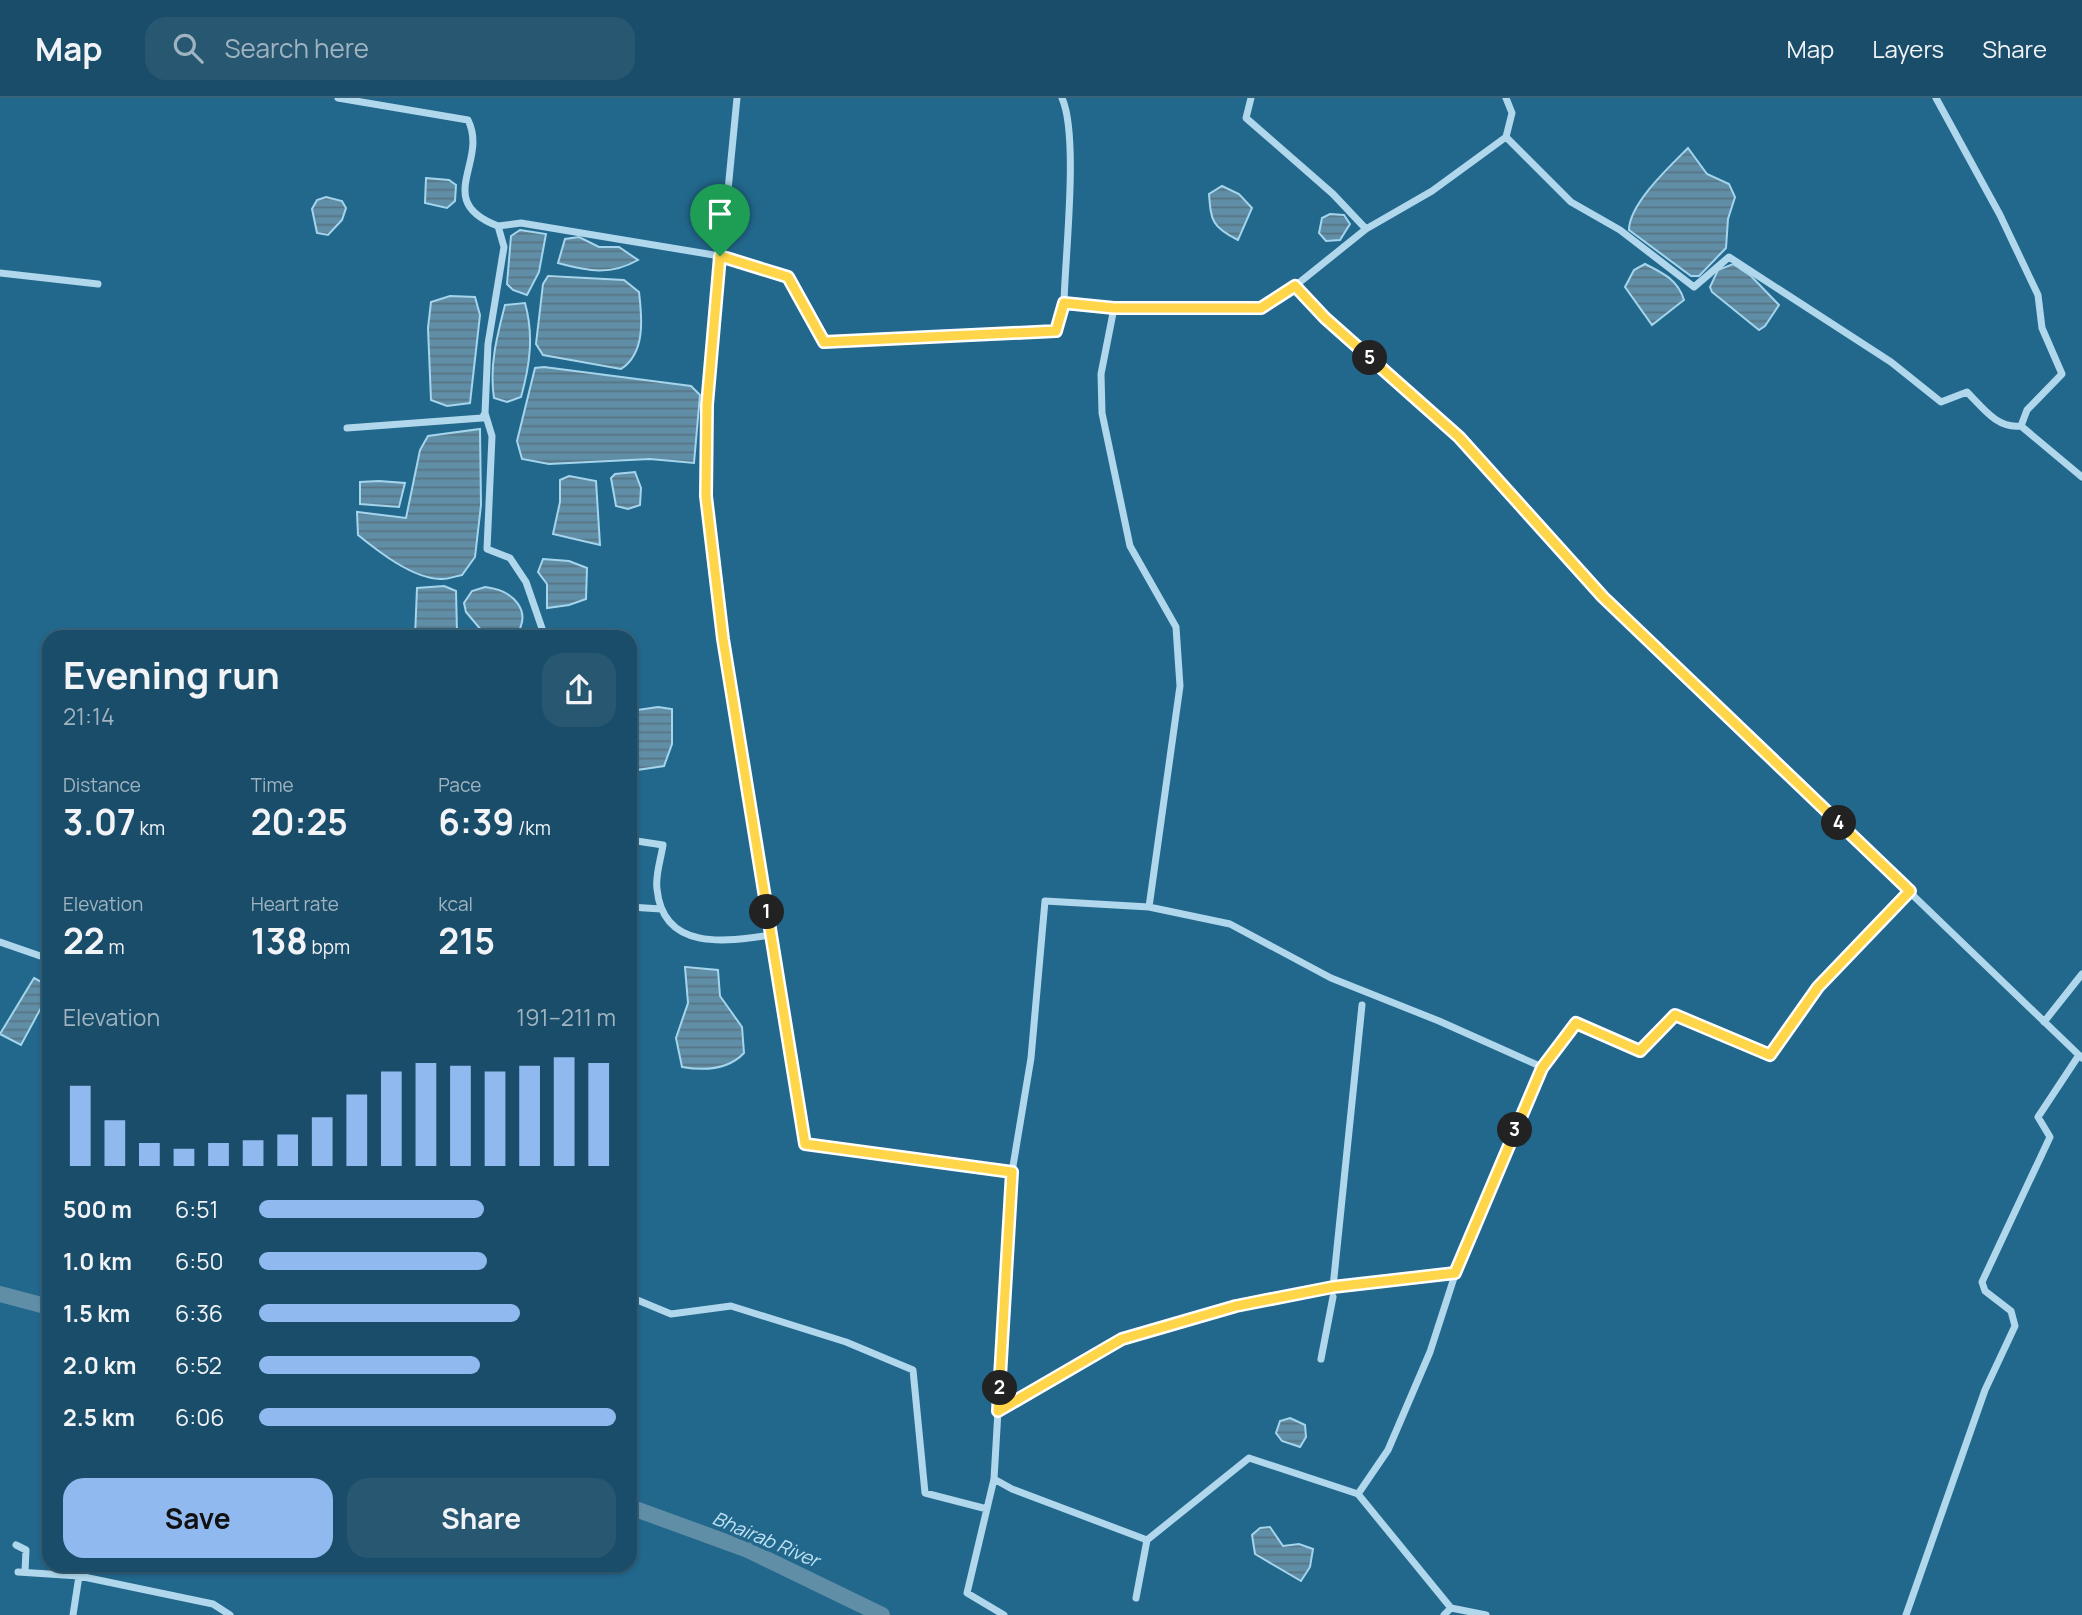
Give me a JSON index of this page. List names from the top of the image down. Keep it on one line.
{"water":["Bhairab River"],"page":{"header":"Map","search":"Search here","nav":["Map","Layers","Share"],"pins":["5","4","1","3","2"],"heading":["Evening run","21:14"],"stats":[["Distance","3.07 km"],["Time","20:25"],["Pace","6:39 /km"],["Elevation","22 m"],["Heart rate","138 bpm"],["kcal","215"]],"chart":["Elevation","191–211 m"],"list":[{"name":"500 m","note":"6:51"},{"name":"1.0 km","note":"6:50"},{"name":"1.5 km","note":"6:36"},{"name":"2.0 km","note":"6:52"},{"name":"2.5 km","note":"6:06"}],"buttons":["Save","Share"]}}
